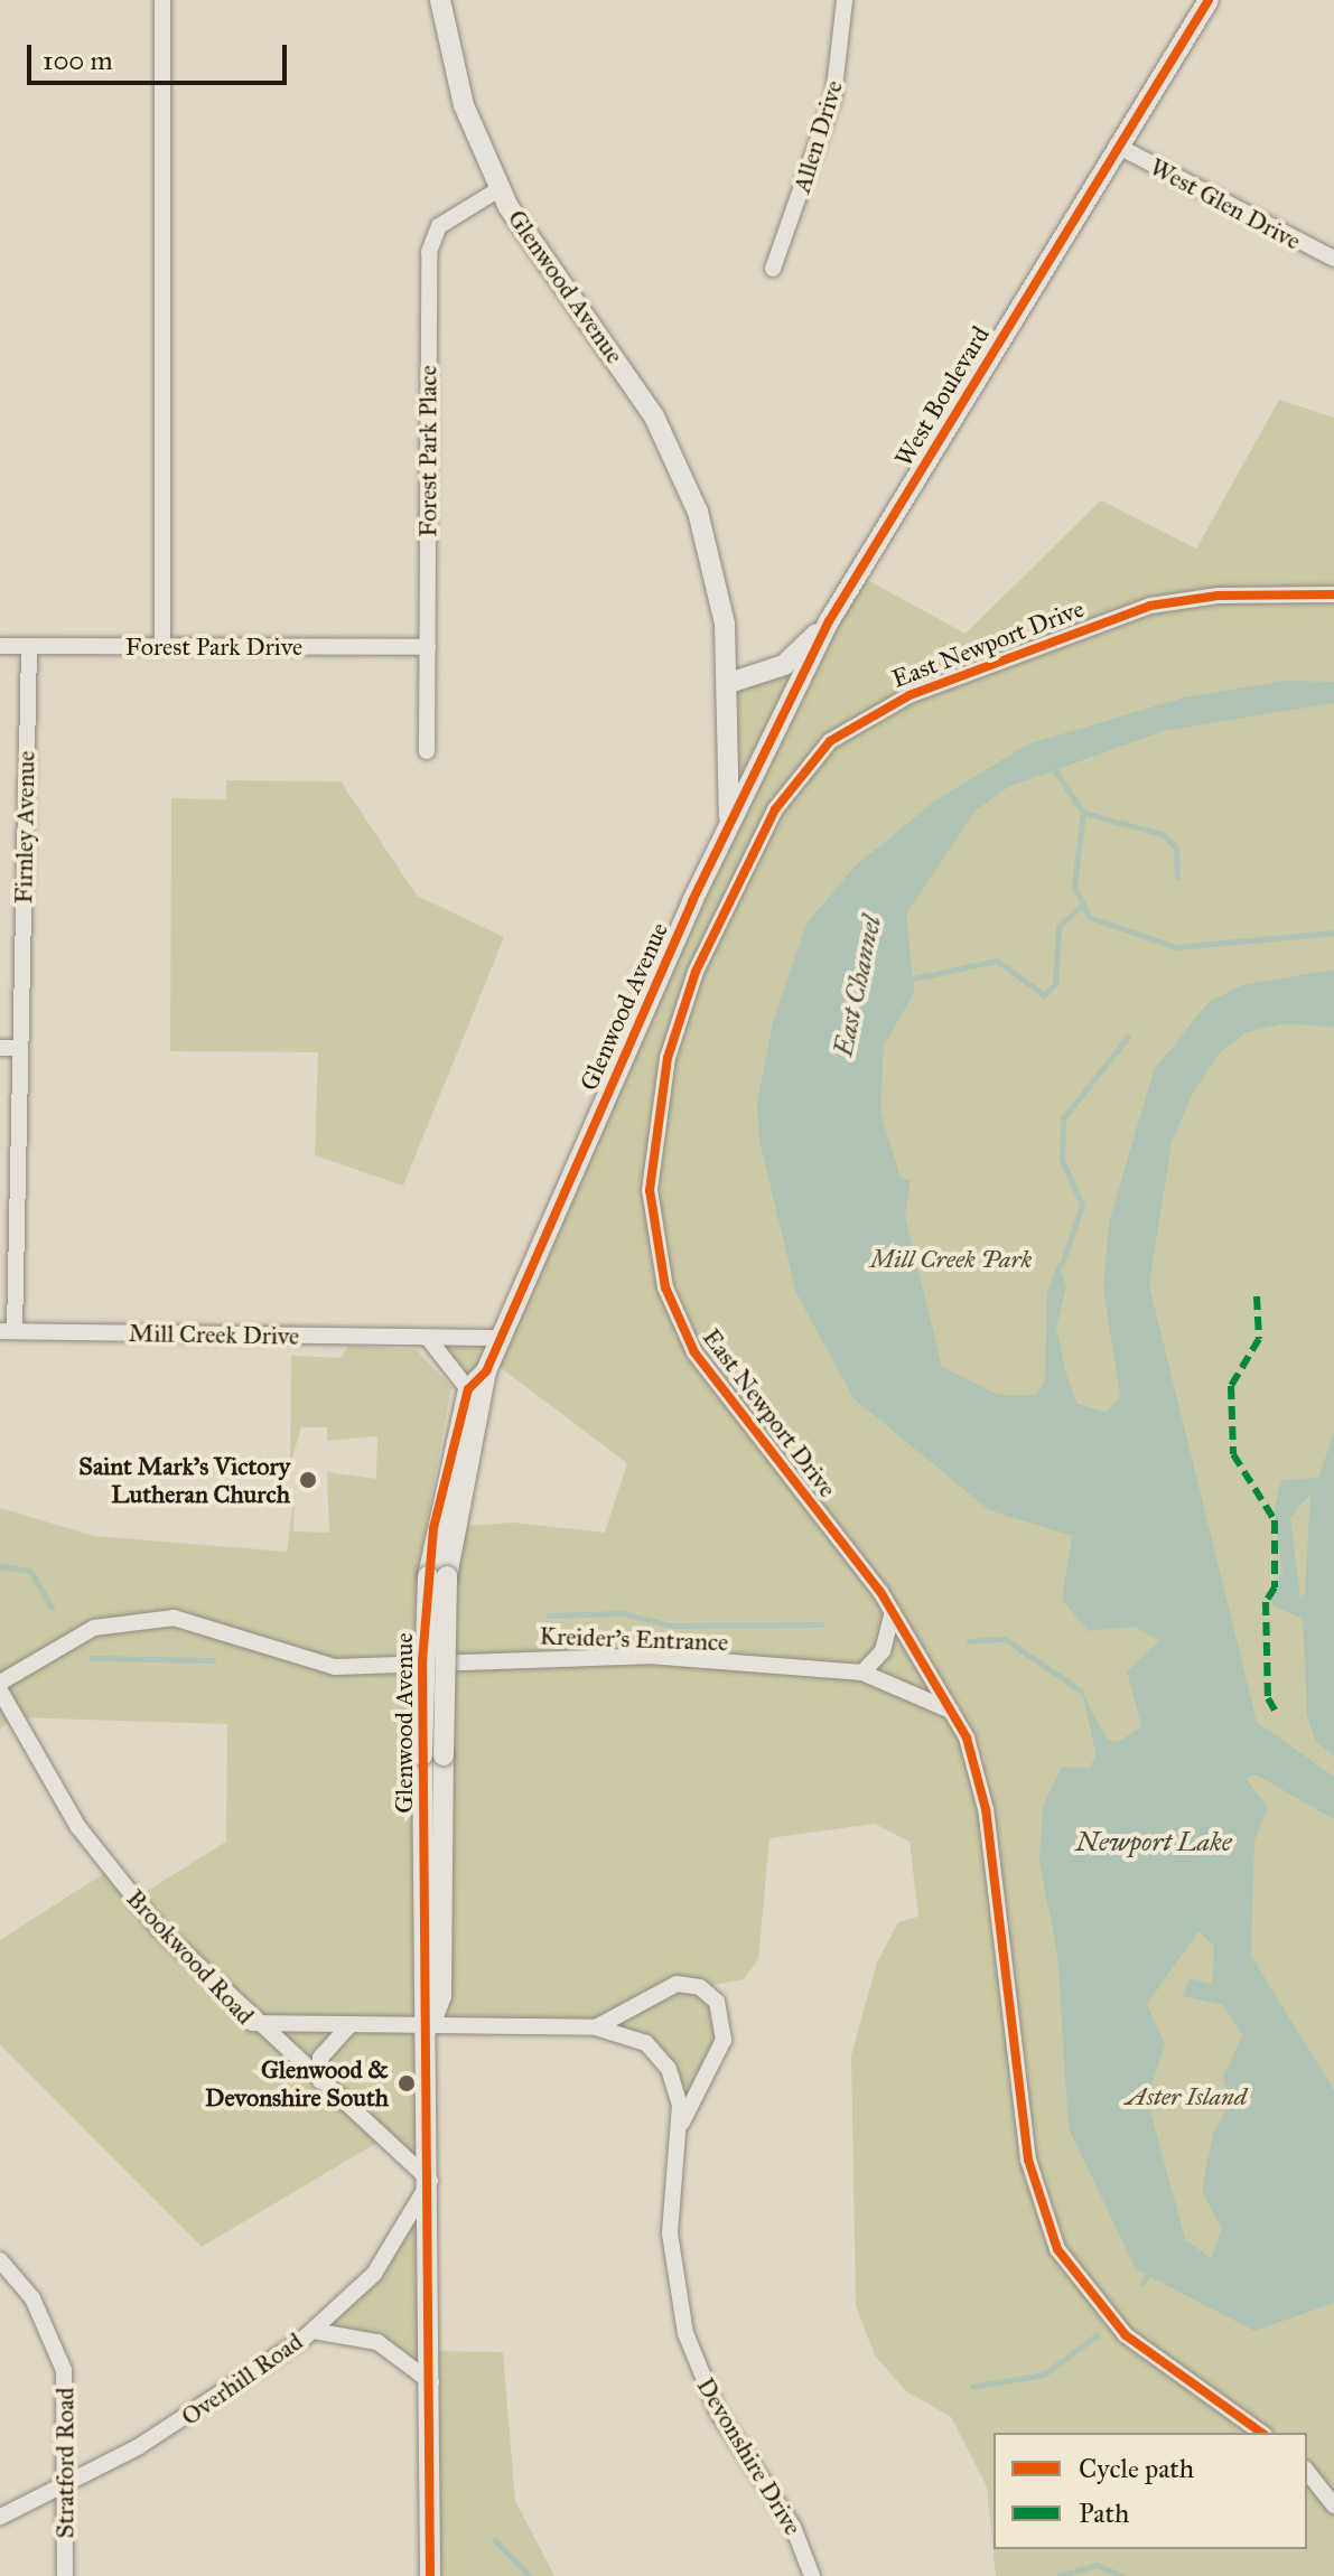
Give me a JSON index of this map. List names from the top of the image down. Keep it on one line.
{"streets":{"street":["Allen Drive","West Glen Drive","Glenwood Avenue","West Boulevard","Forest Park Place","East Newport Drive","Forest Park Drive","Firnley Avenue","Mill Creek Drive","Kreider's Entrance","Brookwood Road","Overhill Road","Devonshire Drive","Stratford Road"]},"crossings":[["West Glen Drive","West Boulevard"],["Glenwood Avenue","West Boulevard"],["Glenwood Avenue","Forest Park Place"],["Glenwood Avenue","Mill Creek Drive"],["Glenwood Avenue","Brookwood Road"],["Glenwood Avenue","Overhill Road"],["Glenwood Avenue","Devonshire Drive"],["Forest Park Place","Forest Park Drive"],["East Newport Drive","Kreider's Entrance"],["Forest Park Drive","Firnley Avenue"],["Firnley Avenue","Mill Creek Drive"],["Brookwood Road","Overhill Road"],["Brookwood Road","Devonshire Drive"],["Overhill Road","Stratford Road"]],"water":["East Channel","Newport Lake"],"parks":["Mill Creek Park","Aster Island"],"places":["Saint Mark's Victory Lutheran Church","Glenwood & Devonshire South"],"legend":["Cycle path","Path"],"scale_bar":"100 m"}
